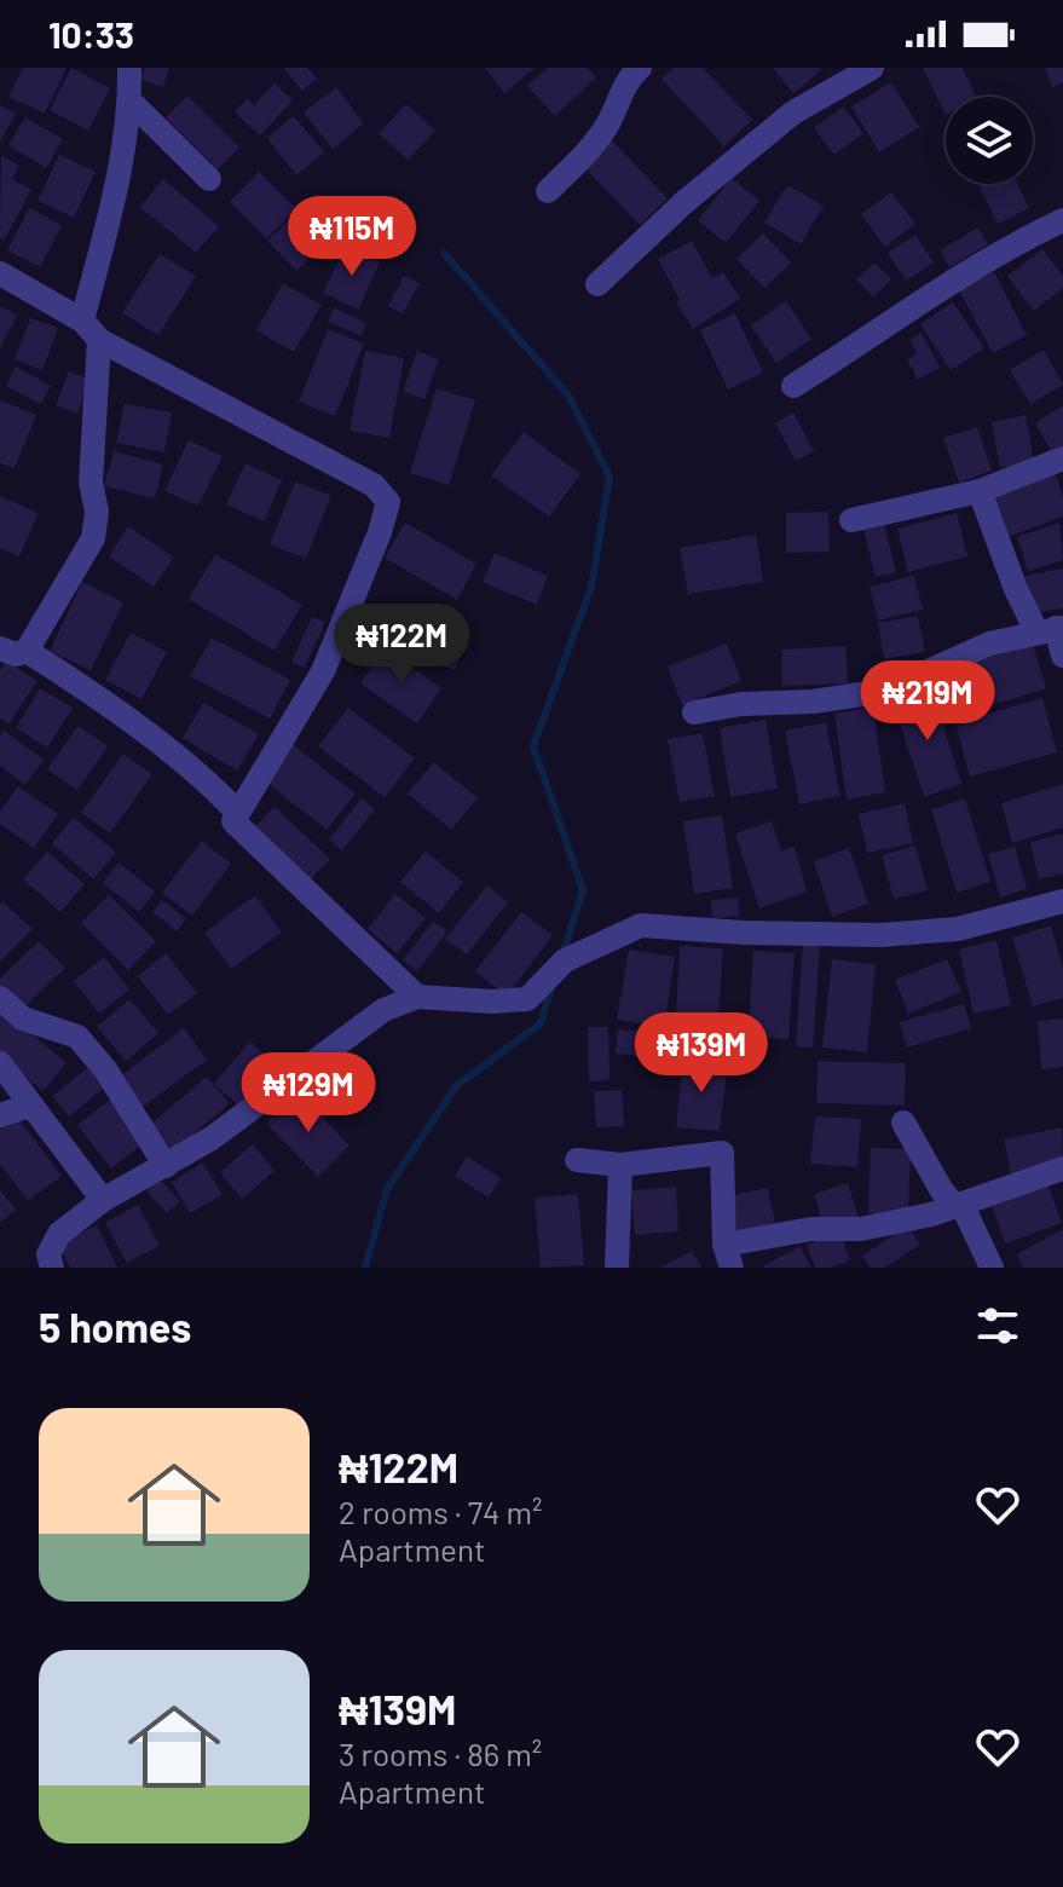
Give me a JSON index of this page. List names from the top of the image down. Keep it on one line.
{"page":{"status":"10:33","price":["₦115M","₦122M","₦219M","₦139M","₦129M"],"heading":"5 homes","list":[{"name":"₦122M","note":"2 rooms · 74 m² · Apartment"},{"name":"₦139M","note":"3 rooms · 86 m² · Apartment"}]}}
